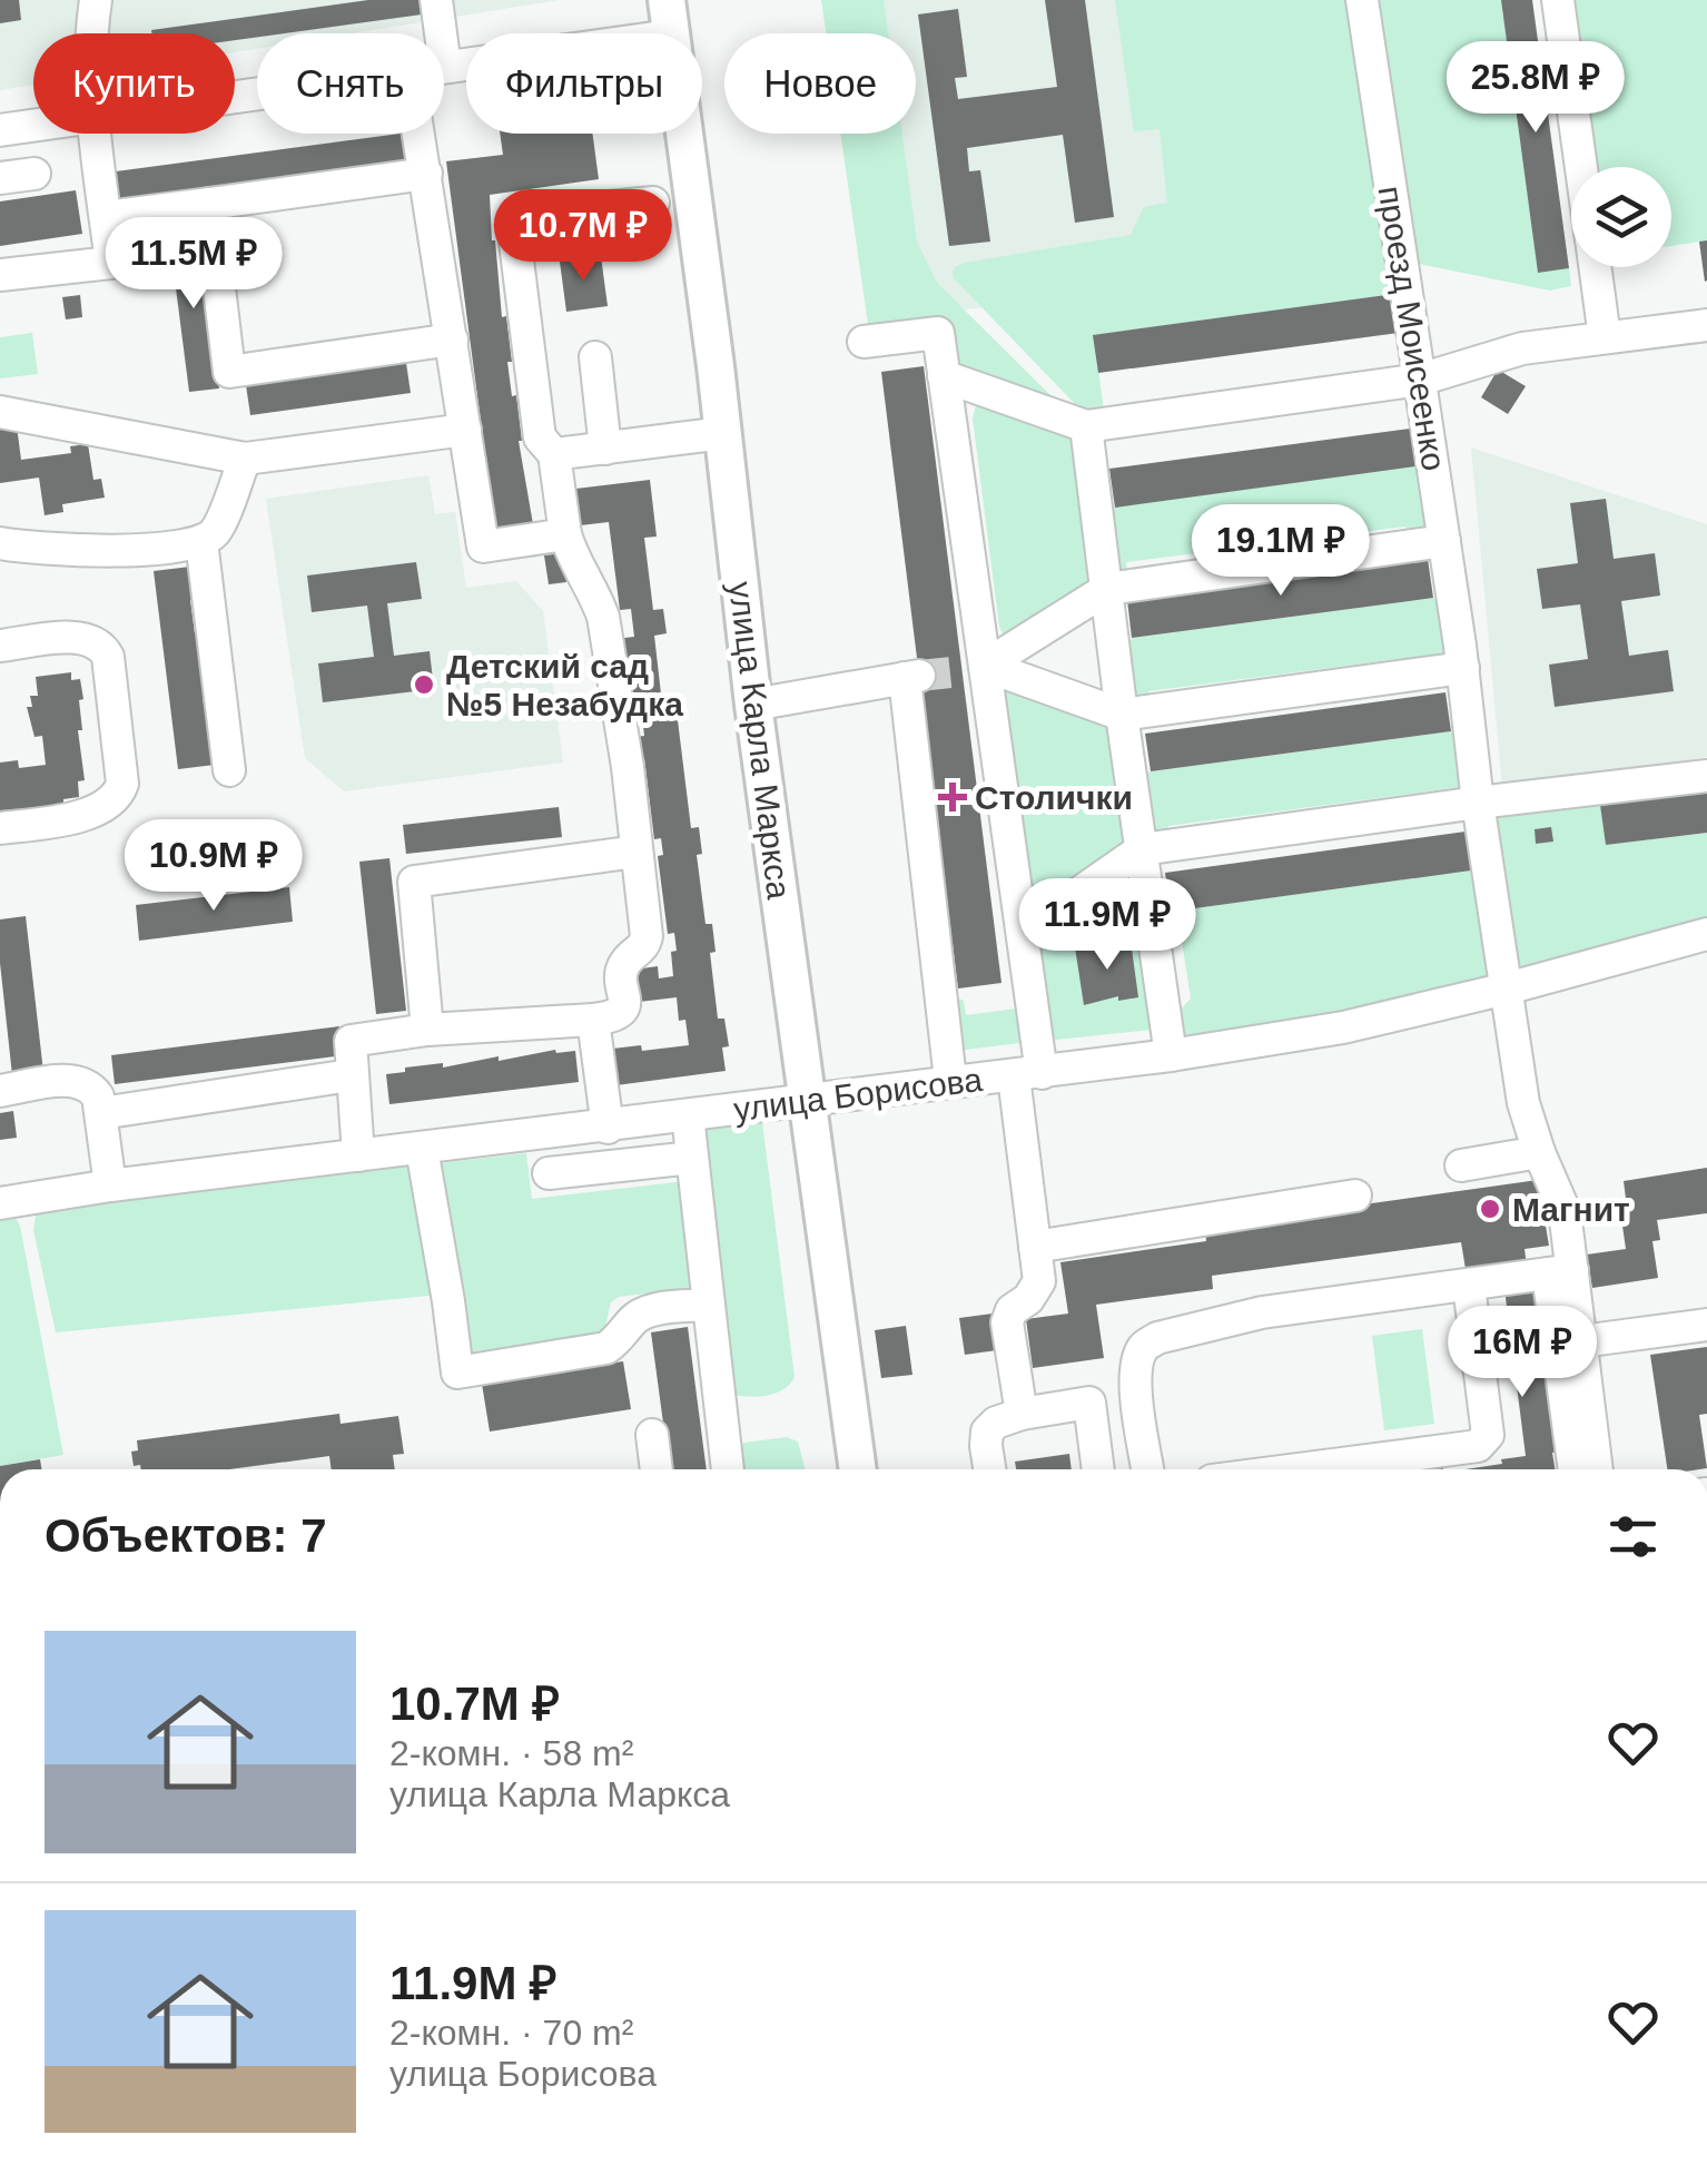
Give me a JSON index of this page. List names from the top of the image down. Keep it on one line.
{"streets":{"main road":["улица Карла Маркса"],"street":["проезд Моисеенко","улица Борисова"]},"crossings":[["проезд Моисеенко","улица Борисова"],["улица Карла Маркса","улица Борисова"]],"places":{"other":["Детский сад №5 Незабудка","Магнит"],"health":["Столички"]},"page":{"chip":["Купить","Снять","Фильтры","Новое"],"price":["25.8M ₽","10.7M ₽","11.5M ₽","19.1M ₽","10.9M ₽","11.9M ₽","16M ₽"],"heading":"Объектов: 7","list":[{"name":"10.7M ₽","note":"2-комн. · 58 m² · улица Карла Маркса"},{"name":"11.9M ₽","note":"2-комн. · 70 m² · улица Борисова"}]}}
